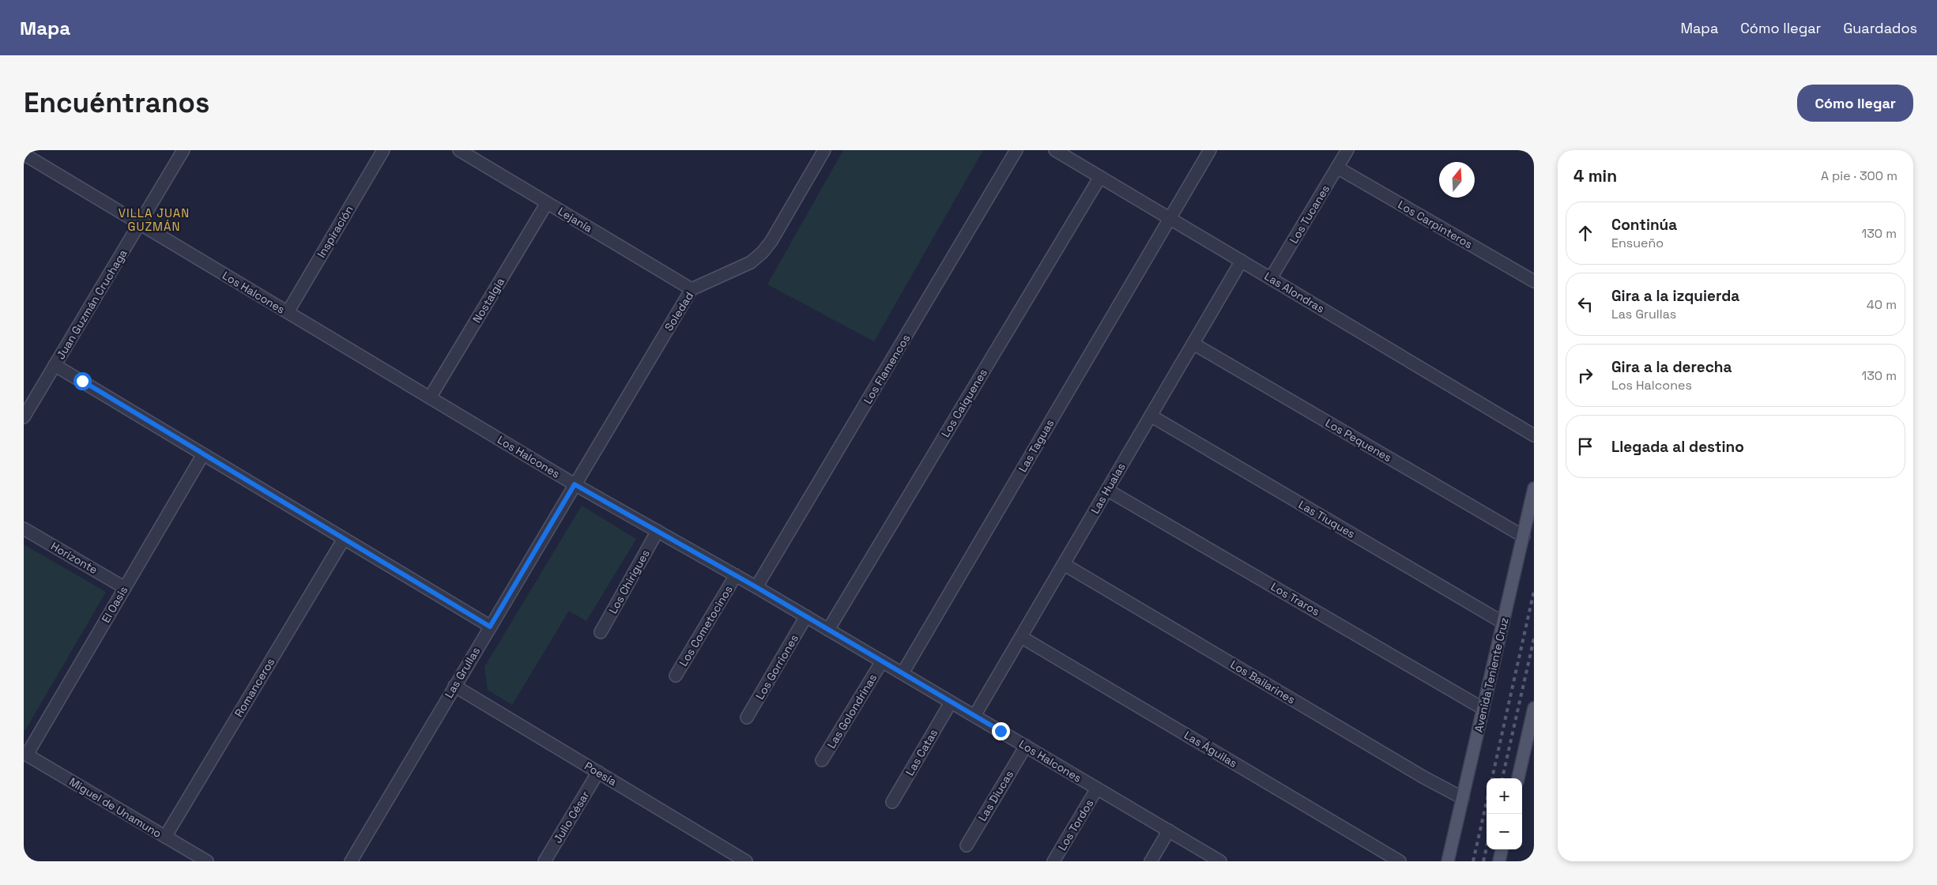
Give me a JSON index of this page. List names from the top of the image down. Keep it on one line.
{"streets":{"main road":["Avenida Teniente Cruz"],"street":["Los Tucanes","Lejanía","Los Carpinteros","Inspiración","Los Halcones","Las Alondras","Nostalgia","Juan Guzmán Cruchaga","Soledad","Los Flamencos","Los Caiquenes","Los Pequenes","Las Taguas","Las Hualas","Las Tiuques","Horizonte","Los Chirigues","Los Traros","El Oasis","Los Cometocinos","Los Gorriones","Las Grullas","Los Bailarines","Romanceros","Las Golondrinas","Las Águilas","Las Catas","Poesía","Las Diucas","Miguel de Unamuno","Julio César","Los Tordos"]},"crossings":[["Los Tucanes","Los Carpinteros"],["Los Tucanes","Las Alondras"],["Lejanía","Nostalgia"],["Lejanía","Soledad"],["Inspiración","Los Halcones"],["Los Halcones","Nostalgia"],["Los Halcones","Juan Guzmán Cruchaga"],["Los Halcones","Soledad"],["Los Halcones","Los Flamencos"],["Los Halcones","Los Caiquenes"],["Los Halcones","Las Taguas"],["Los Halcones","Las Hualas"],["Los Halcones","Los Chirigues"],["Los Halcones","Los Cometocinos"],["Los Halcones","Los Gorriones"],["Los Halcones","Las Grullas"],["Los Halcones","Las Golondrinas"],["Los Halcones","Las Catas"],["Los Halcones","Las Diucas"],["Los Halcones","Los Tordos"],["Las Alondras","Los Caiquenes"],["Las Alondras","Las Taguas"],["Las Alondras","Las Hualas"],["Soledad","Las Grullas"],["Los Pequenes","Las Hualas"],["Los Pequenes","Avenida Teniente Cruz"],["Las Hualas","Las Tiuques"],["Las Hualas","Los Traros"],["Las Hualas","Los Bailarines"],["Las Hualas","Las Águilas"],["Las Tiuques","Avenida Teniente Cruz"],["Horizonte","El Oasis"],["Los Traros","Avenida Teniente Cruz"],["El Oasis","Miguel de Unamuno"],["Las Grullas","Poesía"],["Avenida Teniente Cruz","Los Bailarines"],["Romanceros","Miguel de Unamuno"],["Poesía","Julio César"]],"districts":["VILLA JUAN GUZMÁN"],"north":"top","page":{"header":"Mapa","nav":["Mapa","Cómo llegar","Guardados"],"buttons":"Cómo llegar","title":"Encuéntranos","heading":["4 min","A pie · 300 m"],"list":[["Continúa","Ensueño","130 m"],["Gira a la izquierda","Las Grullas","40 m"],["Gira a la derecha","Los Halcones","130 m"],"Llegada al destino"],"map_buttons":["+","−"]}}
